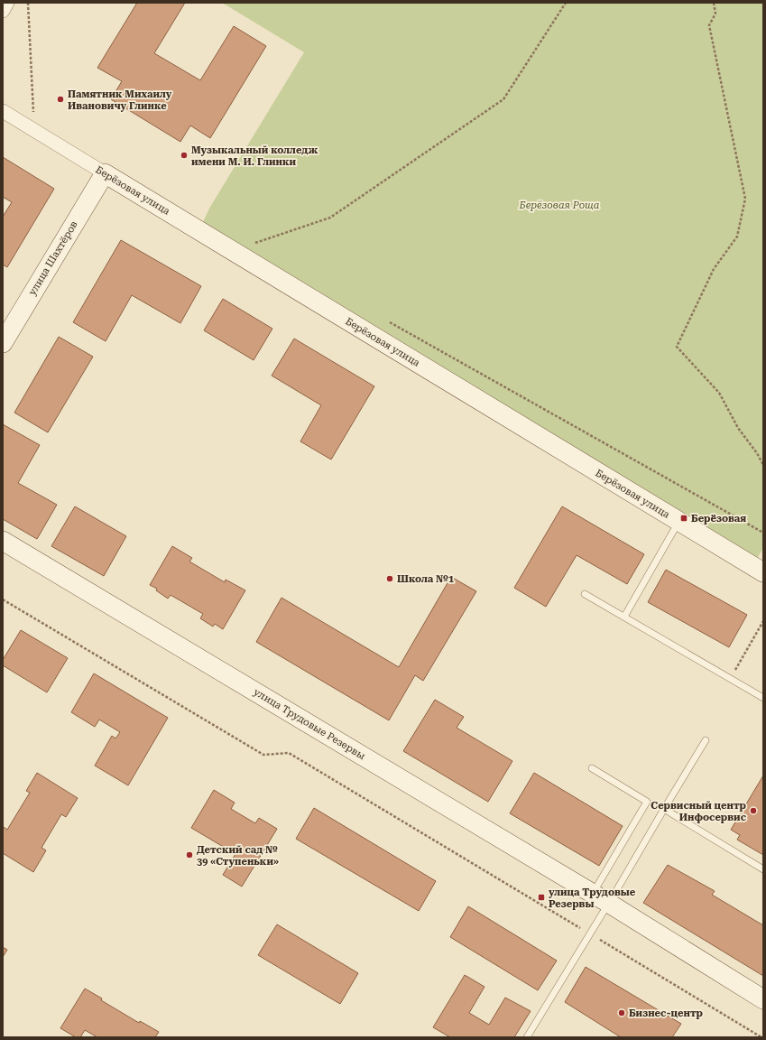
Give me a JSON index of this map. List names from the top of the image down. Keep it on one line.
{"streets":{"street":["Берёзовая улица","улица Шахтёров","улица Трудовые Резервы"]},"crossings":[["Берёзовая улица","улица Шахтёров"]],"parks":["Берёзовая Роща"],"places":{"other":["Памятник Михаилу Ивановичу Глинке","Музыкальный колледж имени М. И. Глинки","Школа №1","Сервисный центр Инфосервис","Детский сад № 39 «Ступеньки»","Бизнес-центр"],"transit":["Берёзовая","улица Трудовые Резервы"]}}
